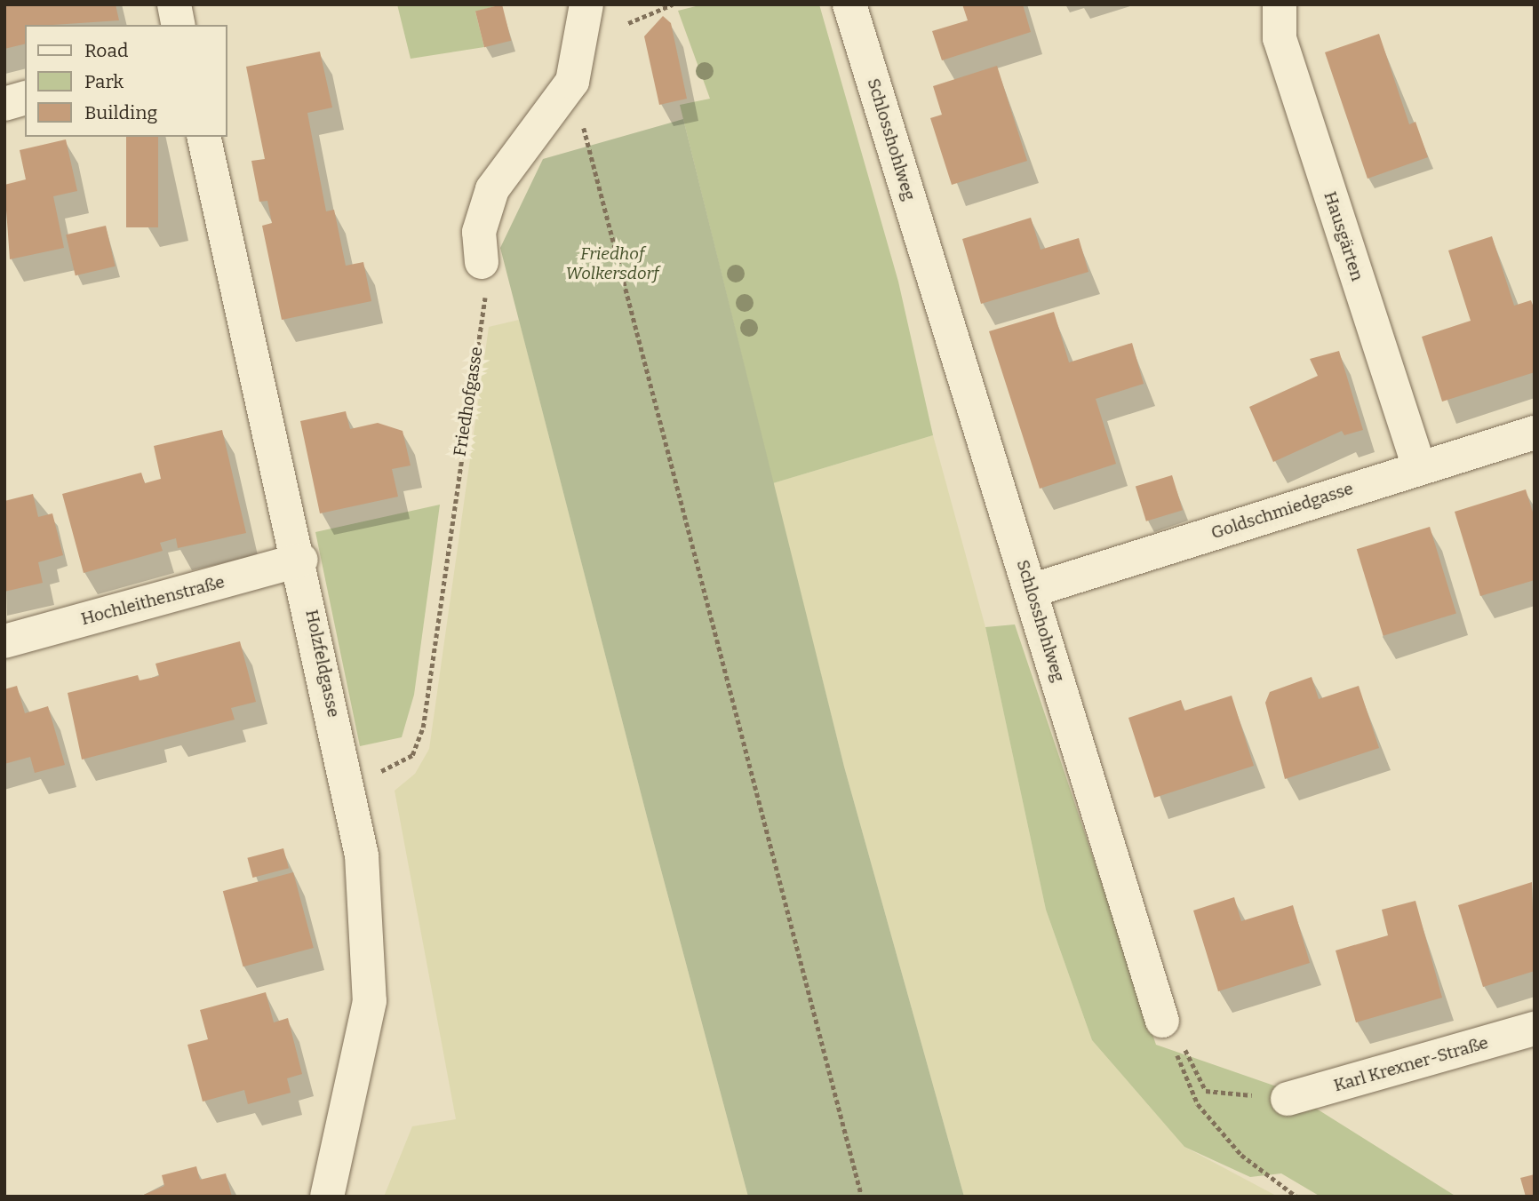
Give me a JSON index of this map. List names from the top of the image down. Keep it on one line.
{"streets":{"street":["Schlosshohlweg","Hausgärten","Goldschmiedgasse","Hochleithenstraße","Holzfeldgasse","Karl Krexner-Straße"],"path":["Friedhofgasse"]},"crossings":[["Schlosshohlweg","Goldschmiedgasse"],["Hausgärten","Goldschmiedgasse"],["Friedhofgasse","Holzfeldgasse"],["Hochleithenstraße","Holzfeldgasse"]],"parks":["Friedhof Wolkersdorf"],"legend":["Road","Park","Building"]}
